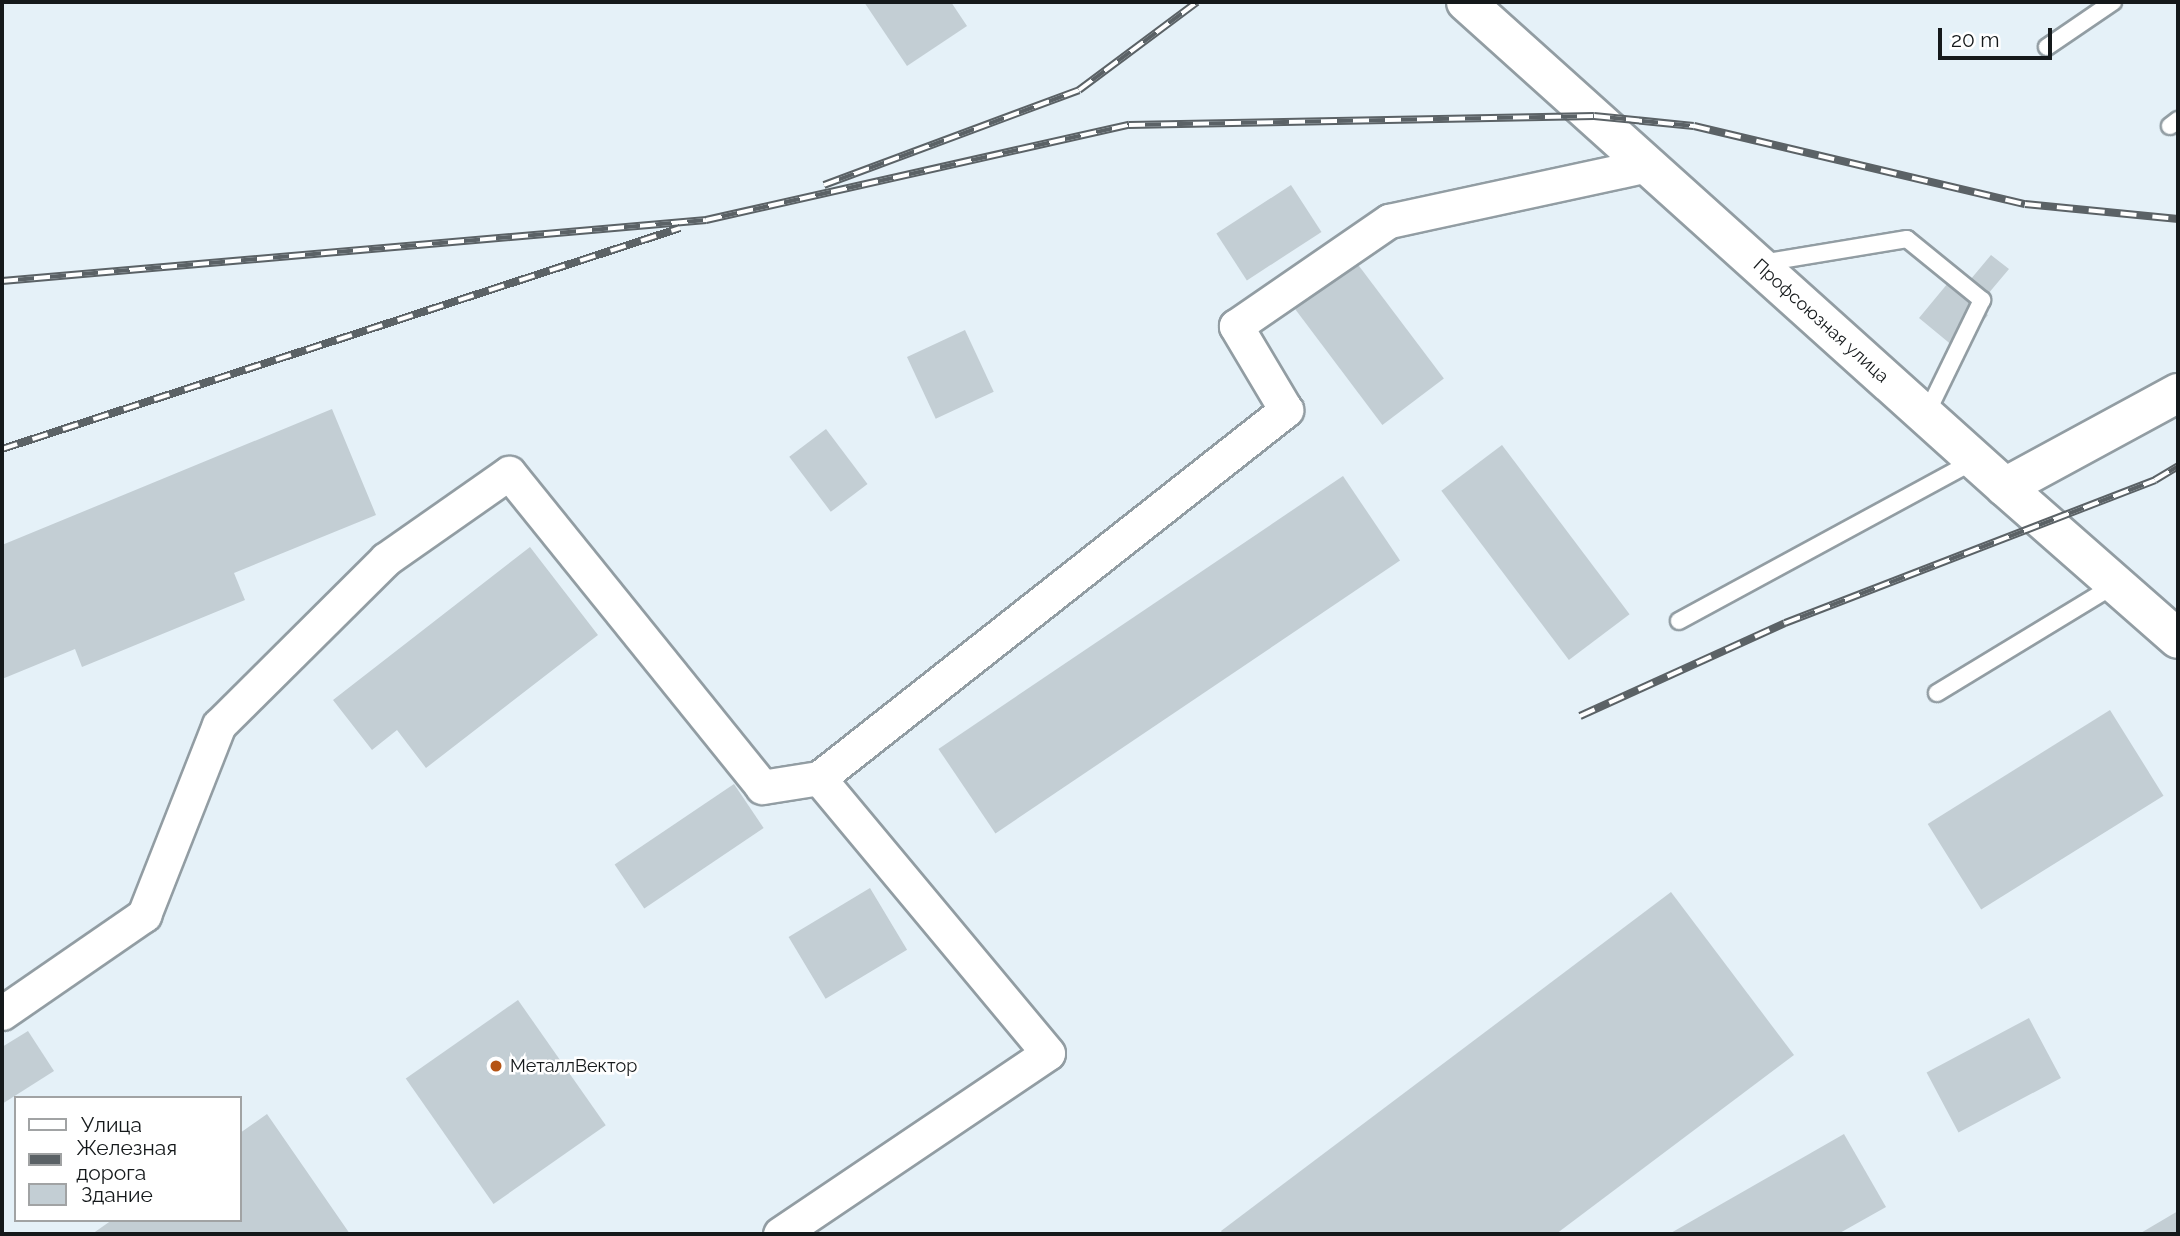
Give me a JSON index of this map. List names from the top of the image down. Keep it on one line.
{"streets":{"main road":["Профсоюзная улица"]},"places":["МеталлВектор"],"legend":["Улица","Железная дорога","Здание"],"scale_bar":"20 m"}
